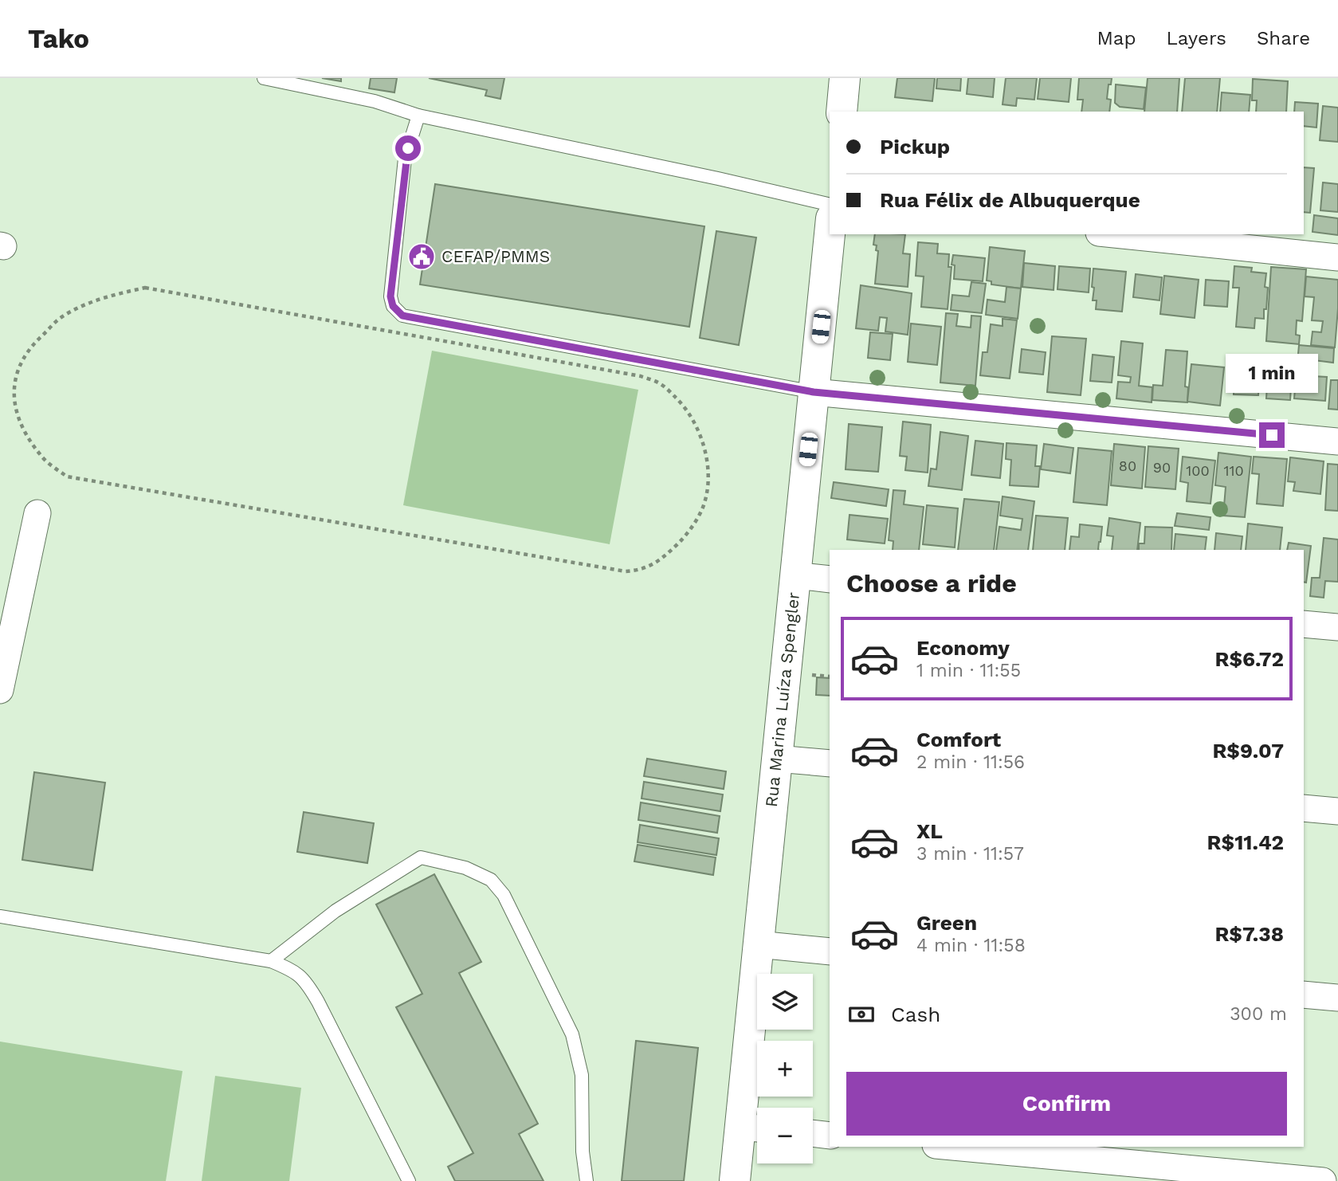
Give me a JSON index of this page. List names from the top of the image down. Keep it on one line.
{"streets":{"street":["Rua Marina Luíza Spengler"]},"places":{"public building":["CEFAP/PMMS"]},"house_numbers":["80","90","100","110"],"page":{"header":"Tako","nav":["Map","Layers","Share"],"banner":["Pickup","Rua Félix de Albuquerque"],"bubble":"1 min","heading":"Choose a ride","list":[{"name":"Economy","note":"1 min · 11:55","value":"R$6.72"},{"name":"Comfort","note":"2 min · 11:56","value":"R$9.07"},{"name":"XL","note":"3 min · 11:57","value":"R$11.42"},{"name":"Green","note":"4 min · 11:58","value":"R$7.38"}],"map_buttons":["+","−"],"pay":["Cash","300 m"],"buttons":"Confirm"}}
